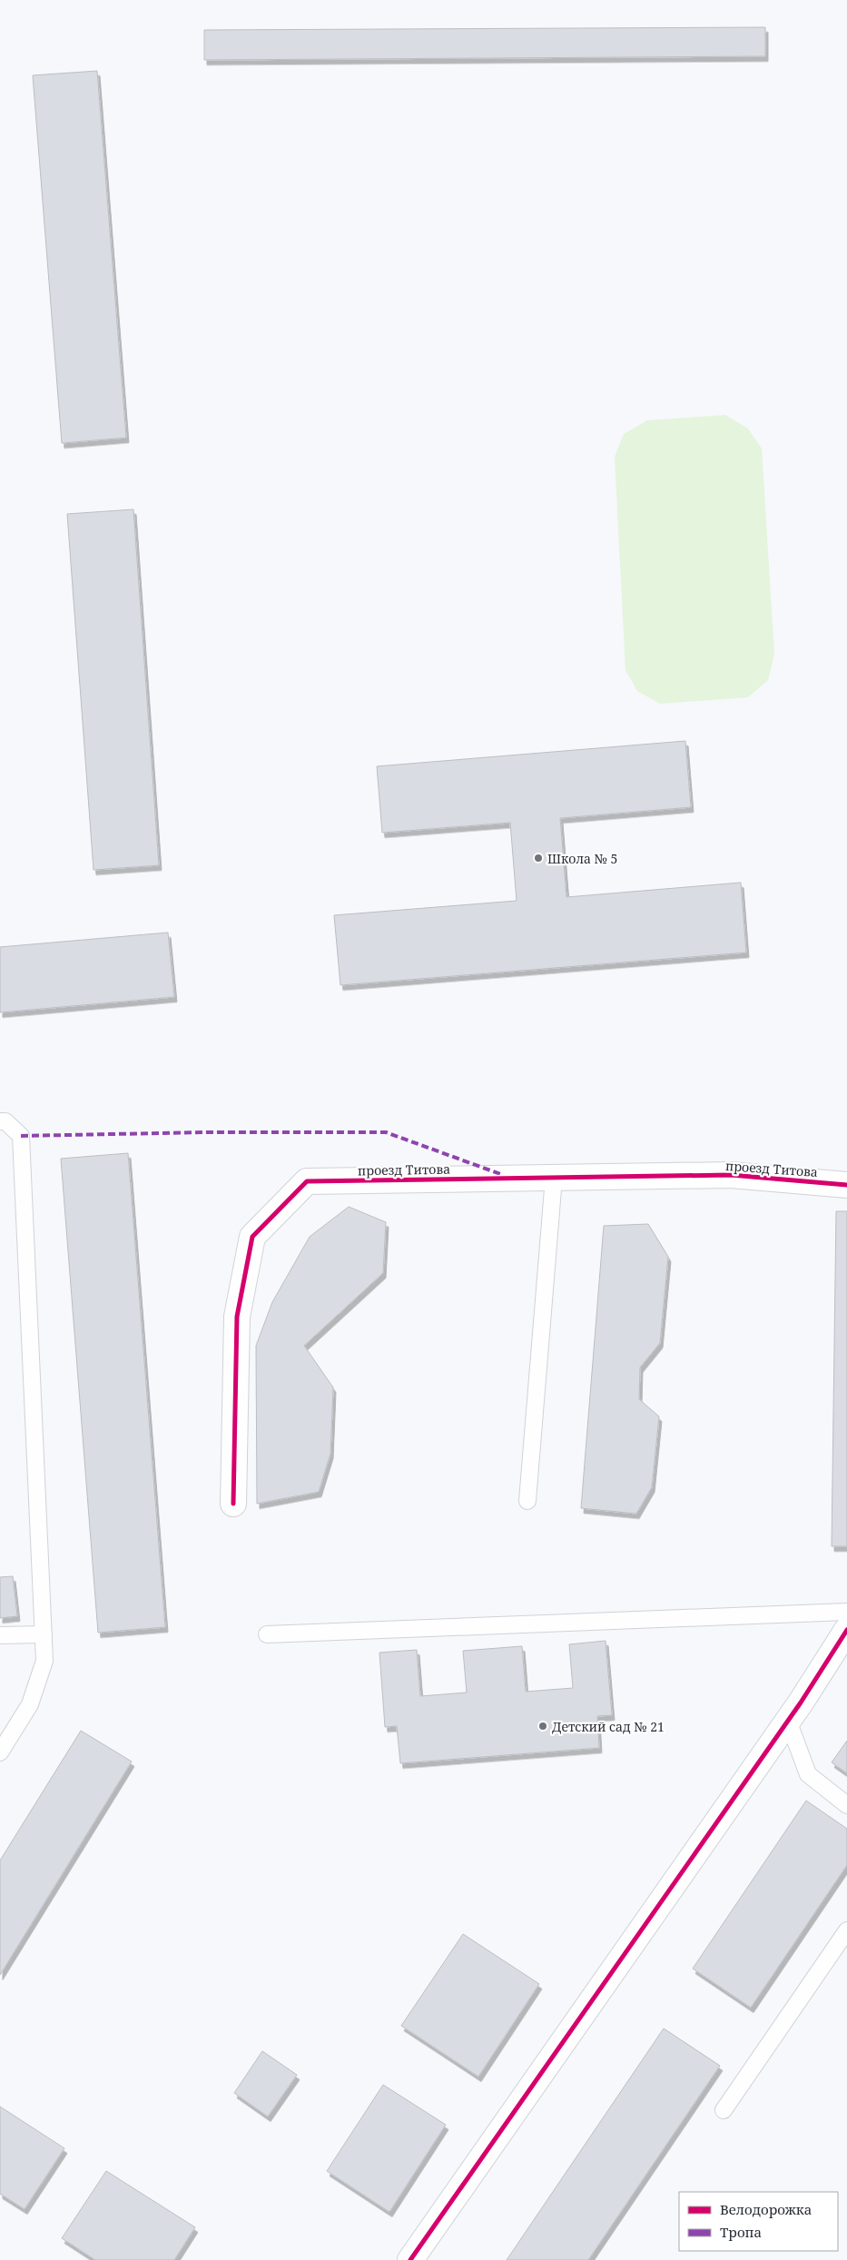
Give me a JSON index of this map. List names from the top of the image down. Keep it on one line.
{"streets":{"street":["проезд Титова"]},"places":["Школа № 5","Детский сад № 21"],"legend":["Велодорожка","Тропа"]}
